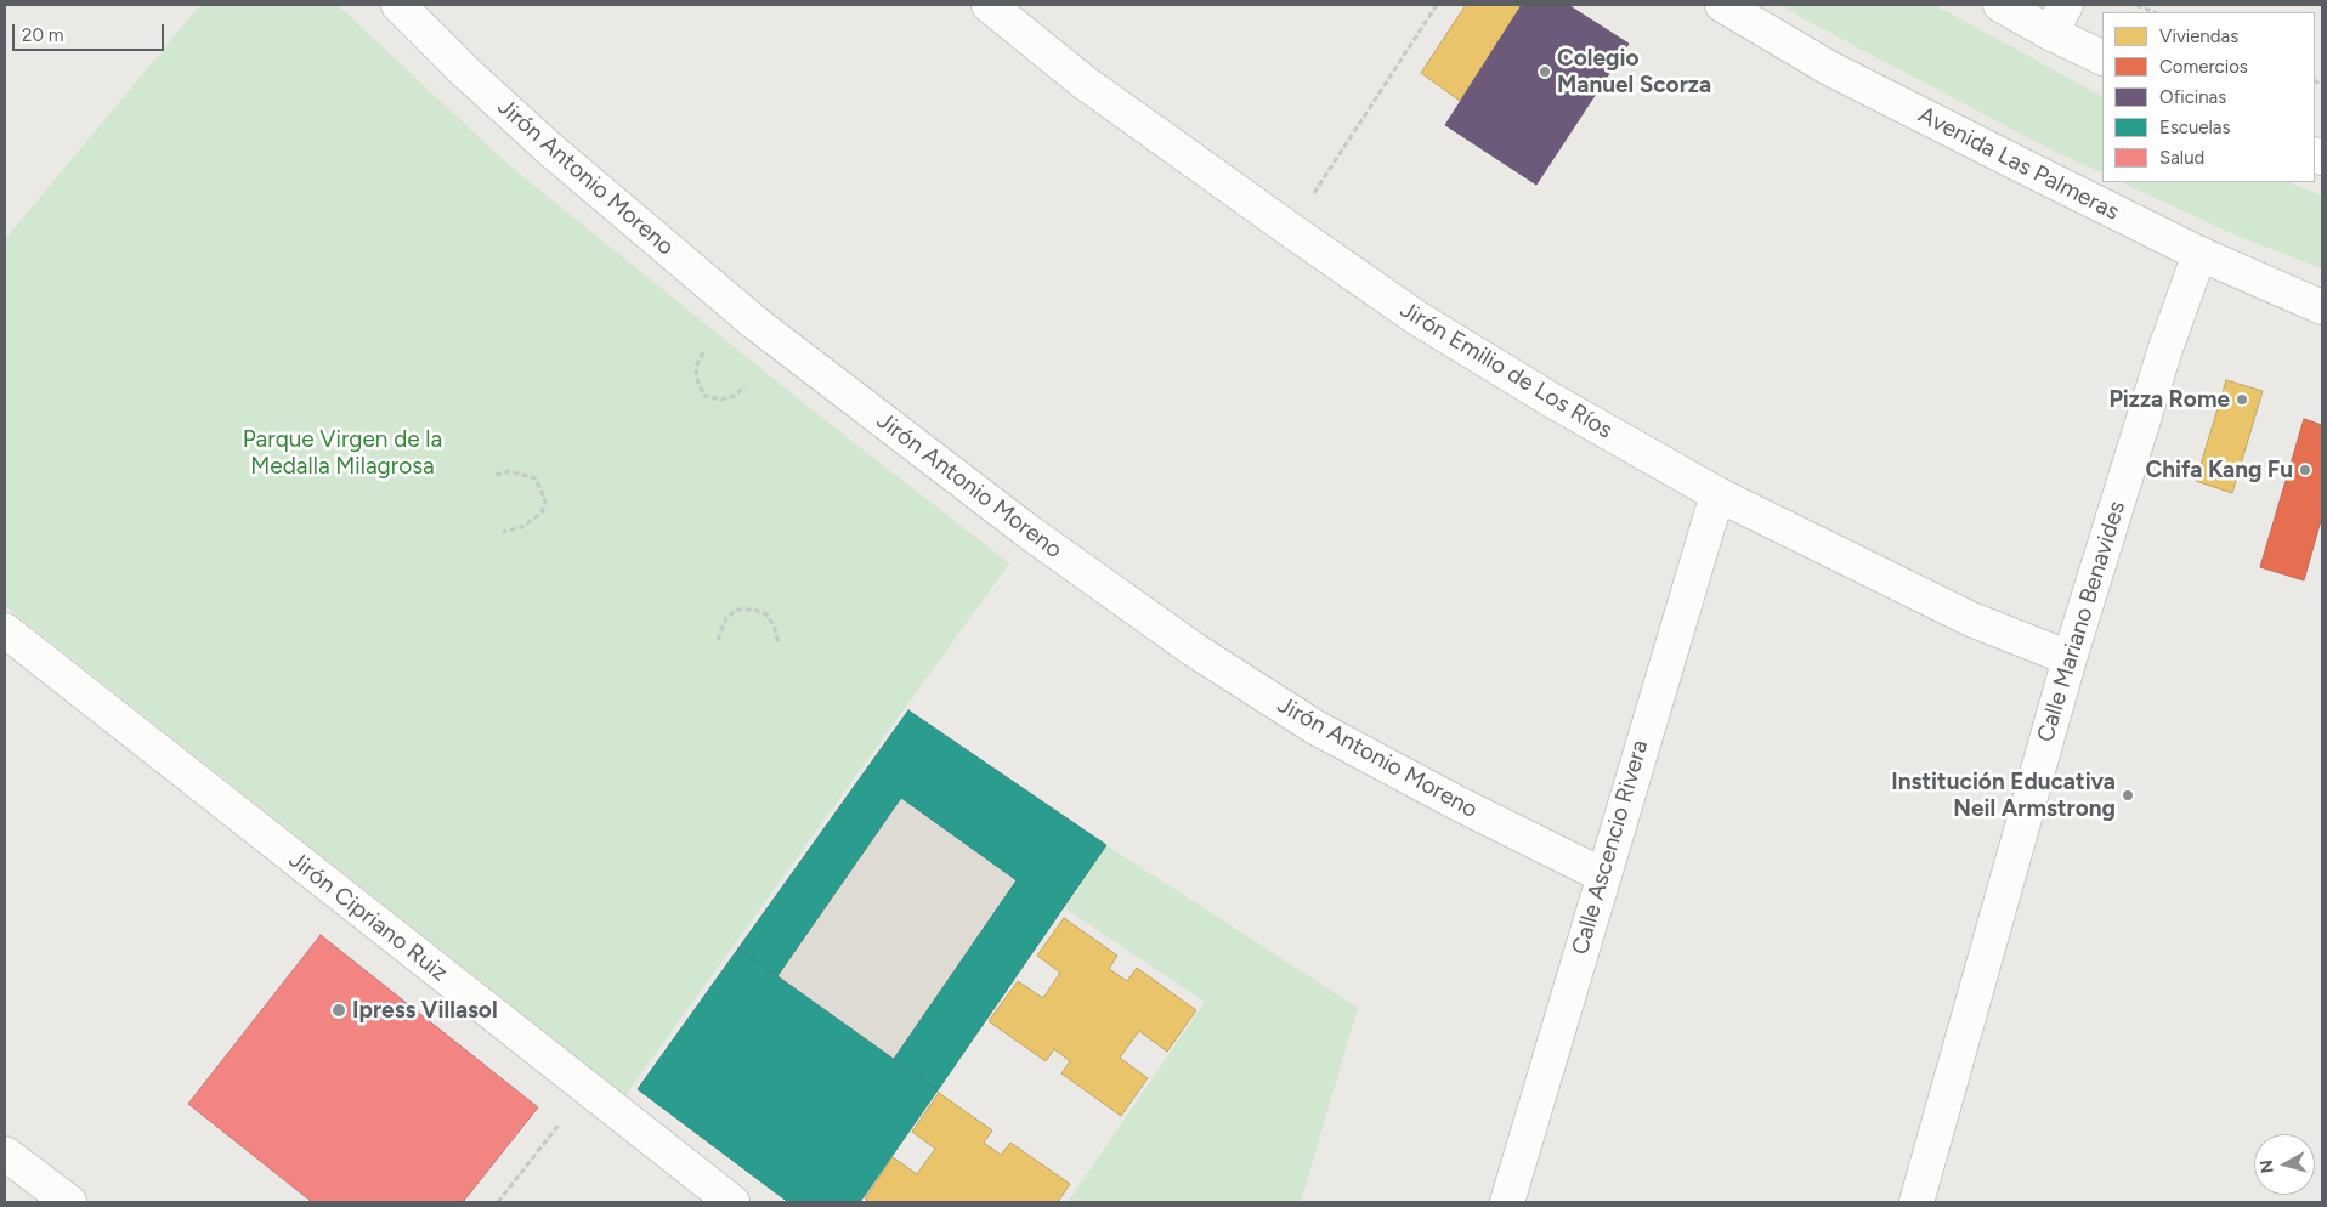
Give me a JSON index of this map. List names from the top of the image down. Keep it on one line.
{"streets":{"street":["Avenida Las Palmeras","Jirón Antonio Moreno","Jirón Emilio de Los Ríos","Calle Mariano Benavides","Calle Ascencio Rivera","Jirón Cipriano Ruiz"]},"crossings":[["Avenida Las Palmeras","Calle Mariano Benavides"],["Jirón Antonio Moreno","Calle Ascencio Rivera"],["Jirón Emilio de Los Ríos","Calle Mariano Benavides"],["Jirón Emilio de Los Ríos","Calle Ascencio Rivera"]],"parks":["Parque Virgen de la Medalla Milagrosa"],"places":["Colegio Manuel Scorza","Pizza Rome","Chifa Kang Fu","Institución Educativa Neil Armstrong","Ipress Villasol"],"legend":["Viviendas","Comercios","Oficinas","Escuelas","Salud"],"scale_bar":"20 m","north":"left"}
